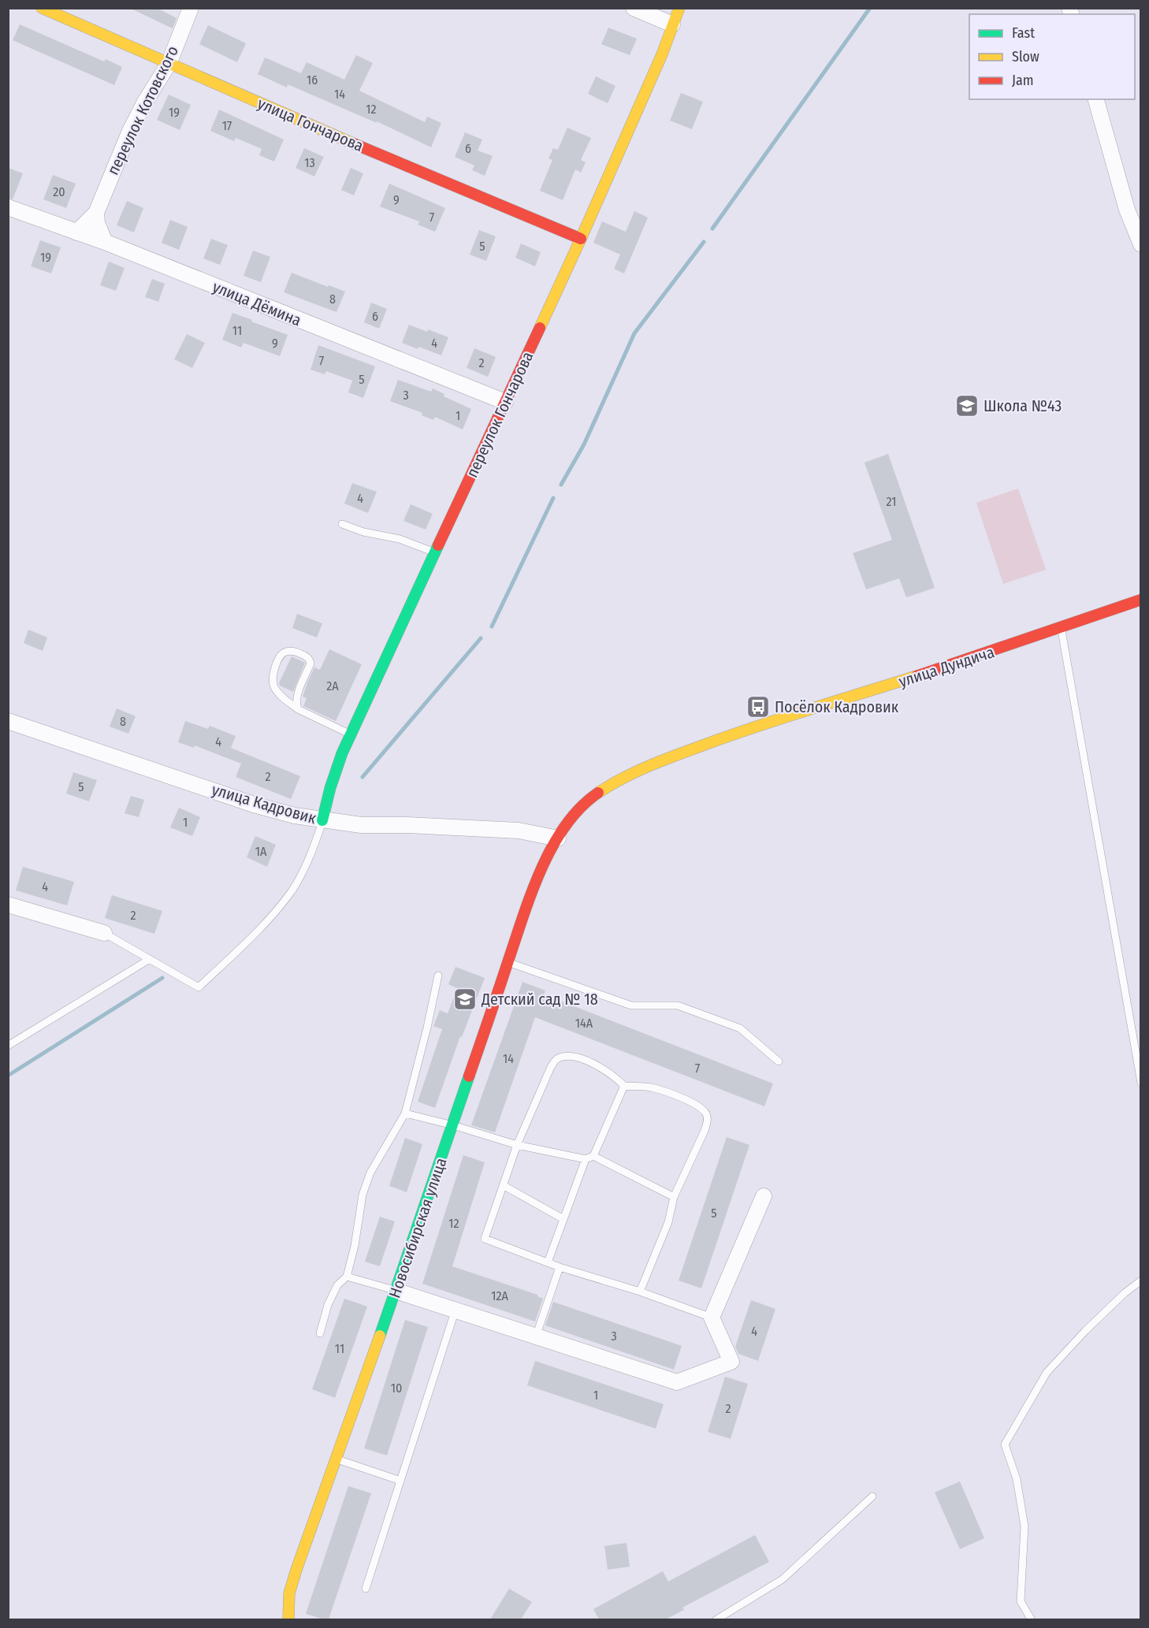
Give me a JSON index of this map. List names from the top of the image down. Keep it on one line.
{"streets":{"street":["переулок Котовского","улица Гончарова","улица Дёмина","переулок Гончарова","улица Дундича","улица Кадровик","Новосибирская улица"]},"crossings":[["переулок Котовского","улица Гончарова"],["улица Гончарова","переулок Гончарова"],["улица Дёмина","переулок Гончарова"],["переулок Гончарова","улица Кадровик"],["улица Дундича","улица Кадровик"],["улица Дундича","Новосибирская улица"],["улица Кадровик","Новосибирская улица"]],"places":{"school or university":["Школа №43","Детский сад № 18"],"bus stop":["Посёлок Кадровик"]},"house_numbers":["16","14","12","19","17","6","13","20","9","7","5","19","8","6","11","9","4","7","2","5","3","1","4","21","2А","8","4","2","5","1","1А","4","2","14А","14","7","5","12","12А","4","3","11","10","1","2"],"legend":["Fast","Slow","Jam"]}
